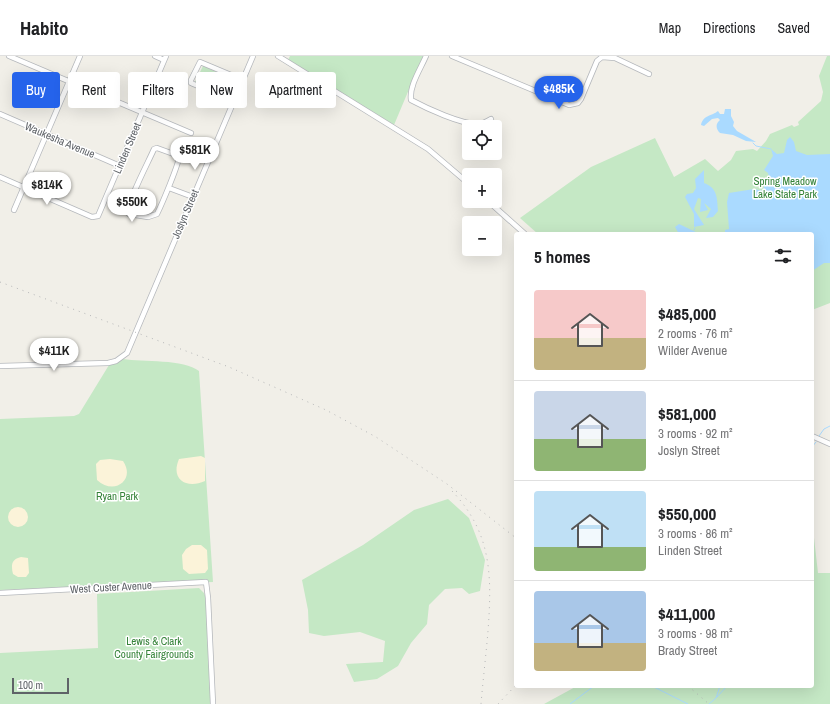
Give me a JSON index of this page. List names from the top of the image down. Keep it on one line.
{"streets":{"street":["Waukesha Avenue","Linden Street","Joslyn Street","West Custer Avenue"]},"crossings":[["Waukesha Avenue","Linden Street"]],"parks":["Spring Meadow Lake State Park","Ryan Park","Lewis & Clark County Fairgrounds"],"scale_bar":"100 m","page":{"header":"Habito","nav":["Map","Directions","Saved"],"chip":["Buy","Rent","Filters","New","Apartment"],"price":["$485K","$581K","$814K","$550K","$411K"],"map_buttons":["+","−"],"heading":"5 homes","list":[{"name":"$485,000","note":"2 rooms · 76 m² · Wilder Avenue"},{"name":"$581,000","note":"3 rooms · 92 m² · Joslyn Street"},{"name":"$550,000","note":"3 rooms · 86 m² · Linden Street"},{"name":"$411,000","note":"3 rooms · 98 m² · Brady Street"}],"scale":"100 m"}}
